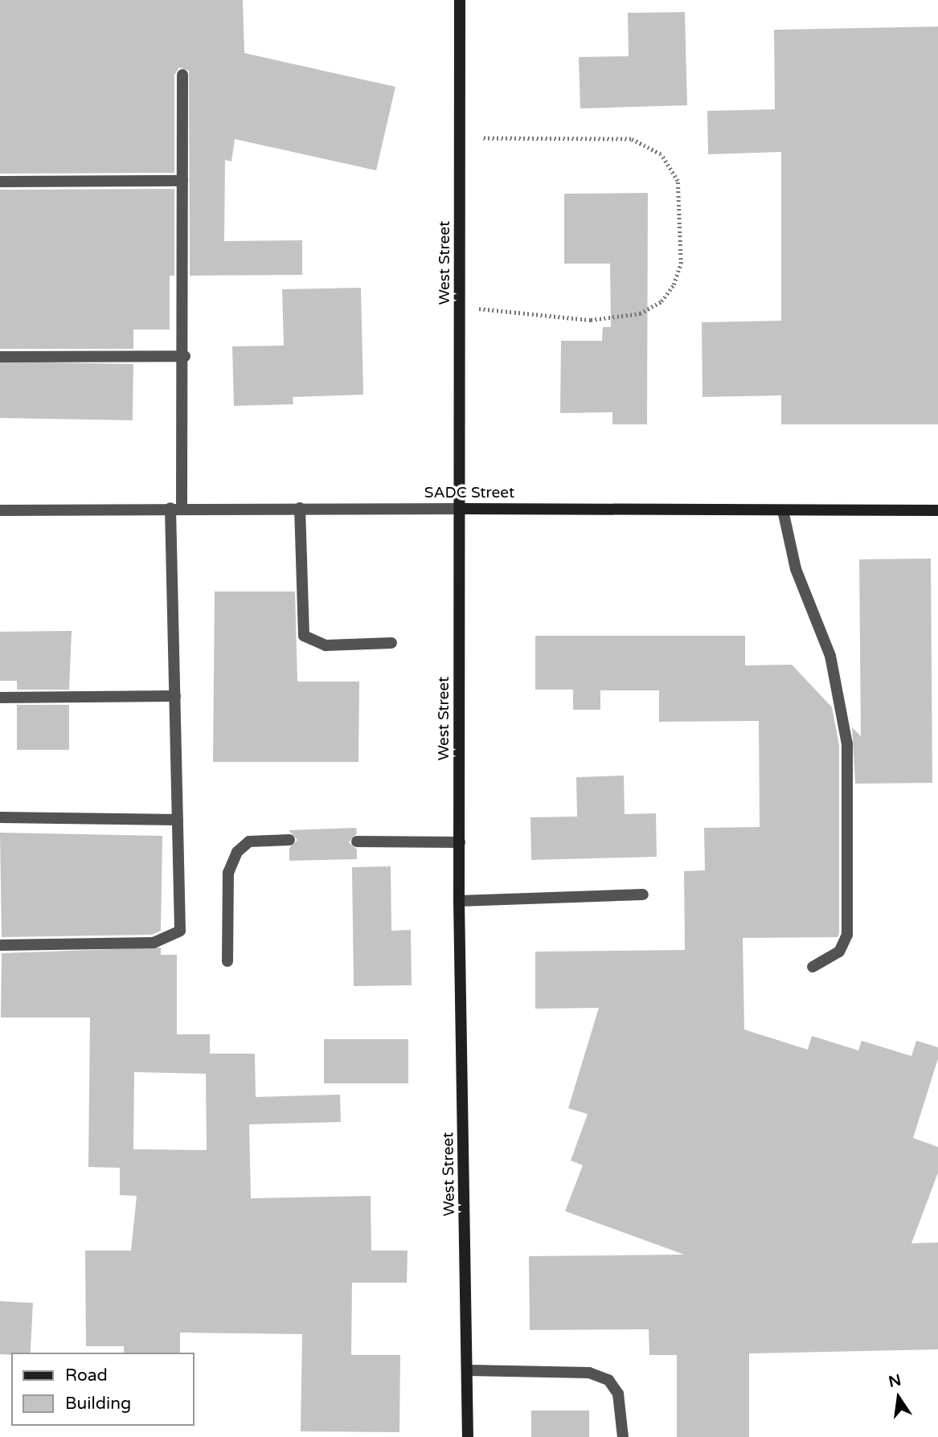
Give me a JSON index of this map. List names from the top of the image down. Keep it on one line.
{"streets":{"main road":["West Street","SADC Street"]},"crossings":[["West Street","SADC Street"]],"legend":["Road","Building"],"north":"top"}
